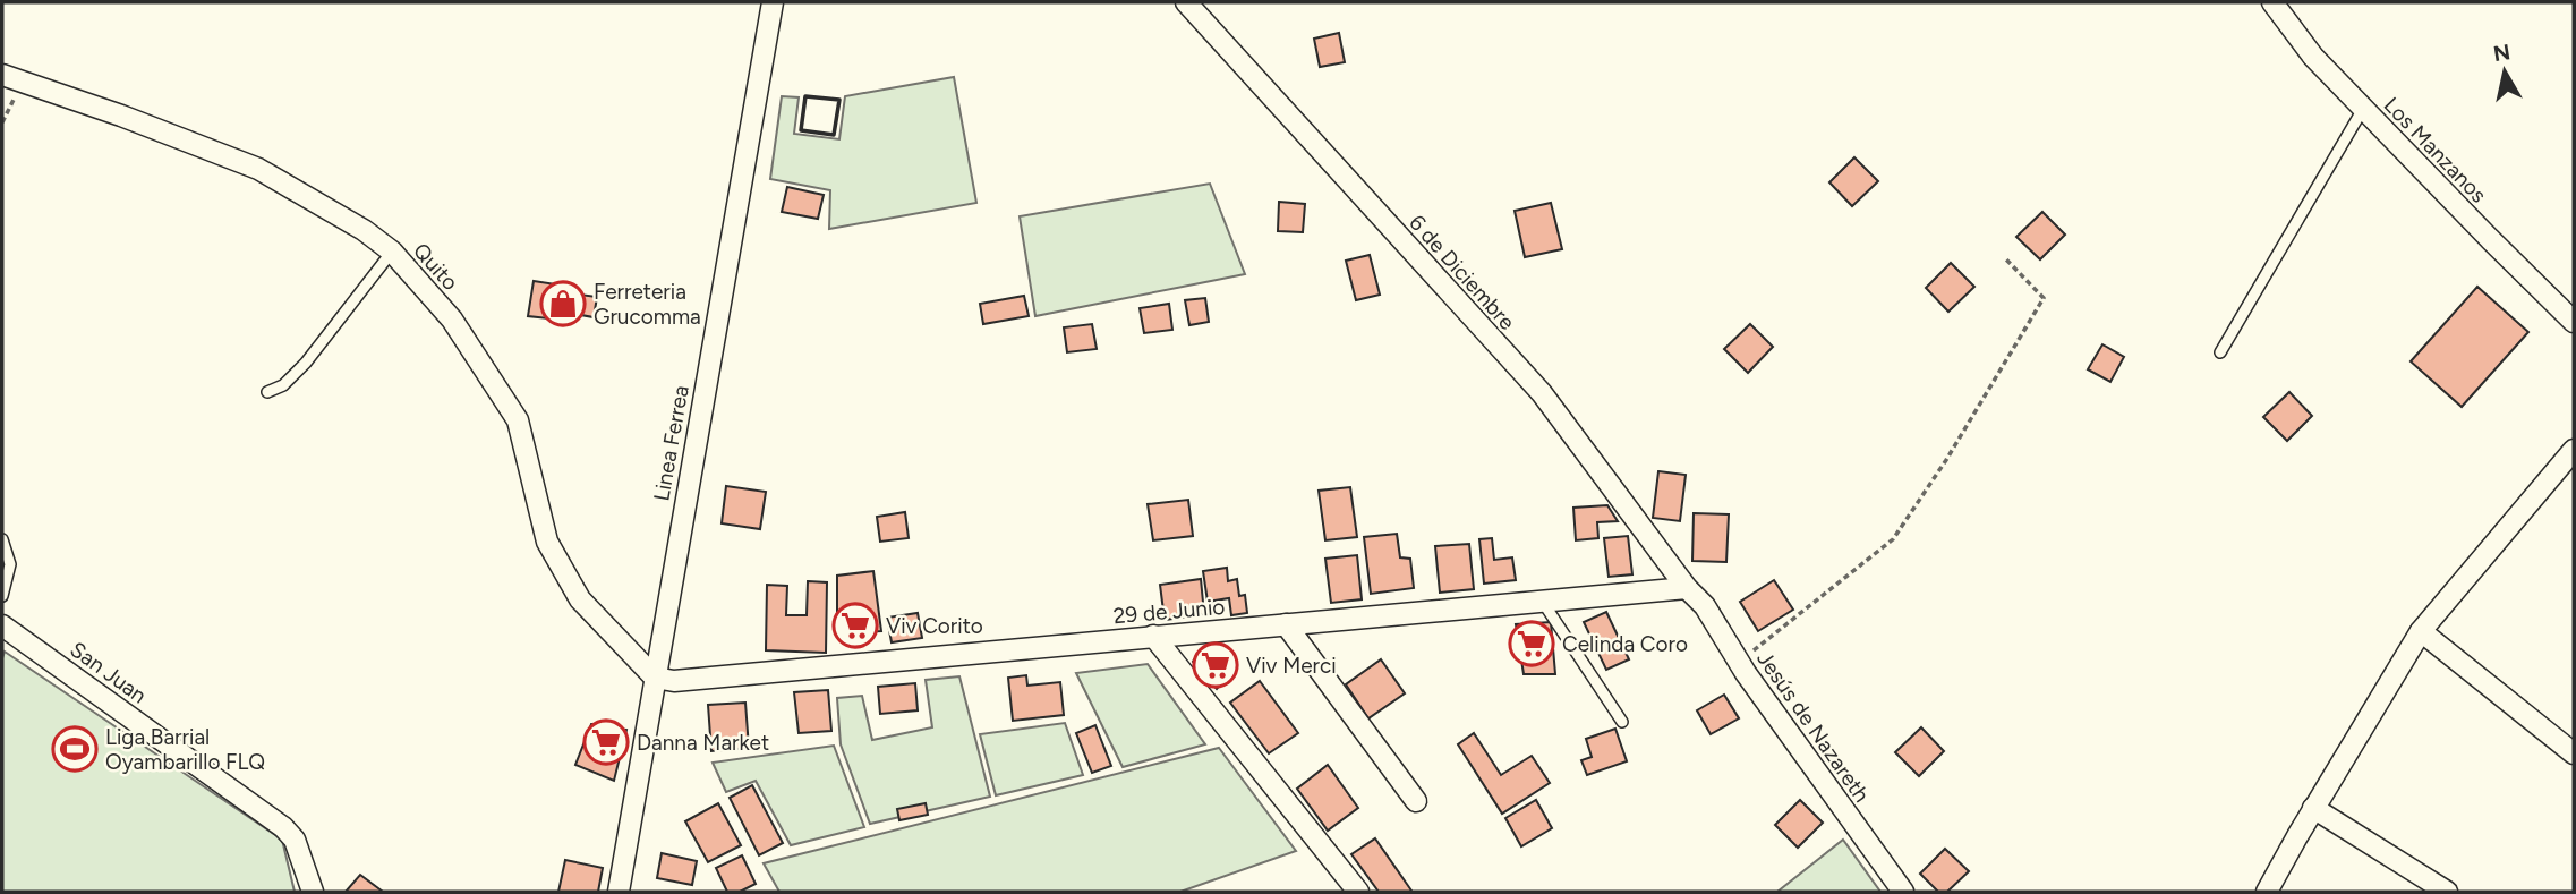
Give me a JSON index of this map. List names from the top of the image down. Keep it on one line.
{"streets":{"street":["Los Manzanos","Quito","6 de Diciembre","Linea Ferrea","29 de Junio","San Juan","Jesús de Nazareth"]},"crossings":[["Quito","Linea Ferrea"],["Quito","29 de Junio"],["6 de Diciembre","29 de Junio"],["6 de Diciembre","Jesús de Nazareth"],["Linea Ferrea","29 de Junio"],["29 de Junio","Jesús de Nazareth"]],"places":{"shop":["Ferreteria Grucomma"],"supermarket":["Viv Corito","Celinda Coro","Viv Merci","Danna Market"],"sports":["Liga Barrial Oyambarillo FLQ"]},"north":"top"}
